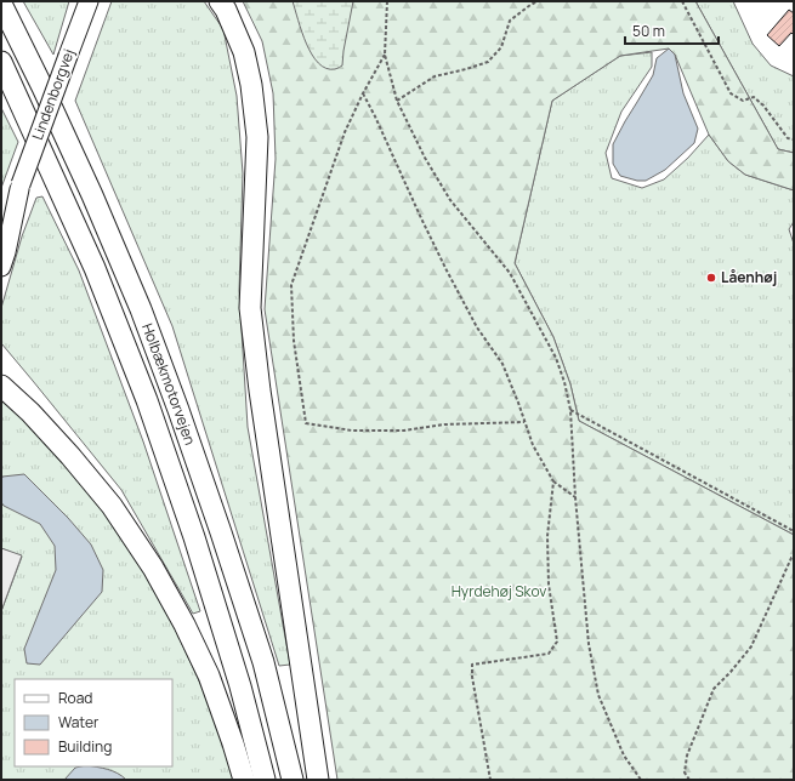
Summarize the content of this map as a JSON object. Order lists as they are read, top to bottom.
{
  "streets": {
    "highway": ["Holbækmotorvejen"],
    "main road": ["Lindenborgvej"]
  },
  "parks": ["Hyrdehøj Skov"],
  "places": ["Låenhøj"],
  "legend": ["Road", "Water", "Building"],
  "scale_bar": "50 m"
}
